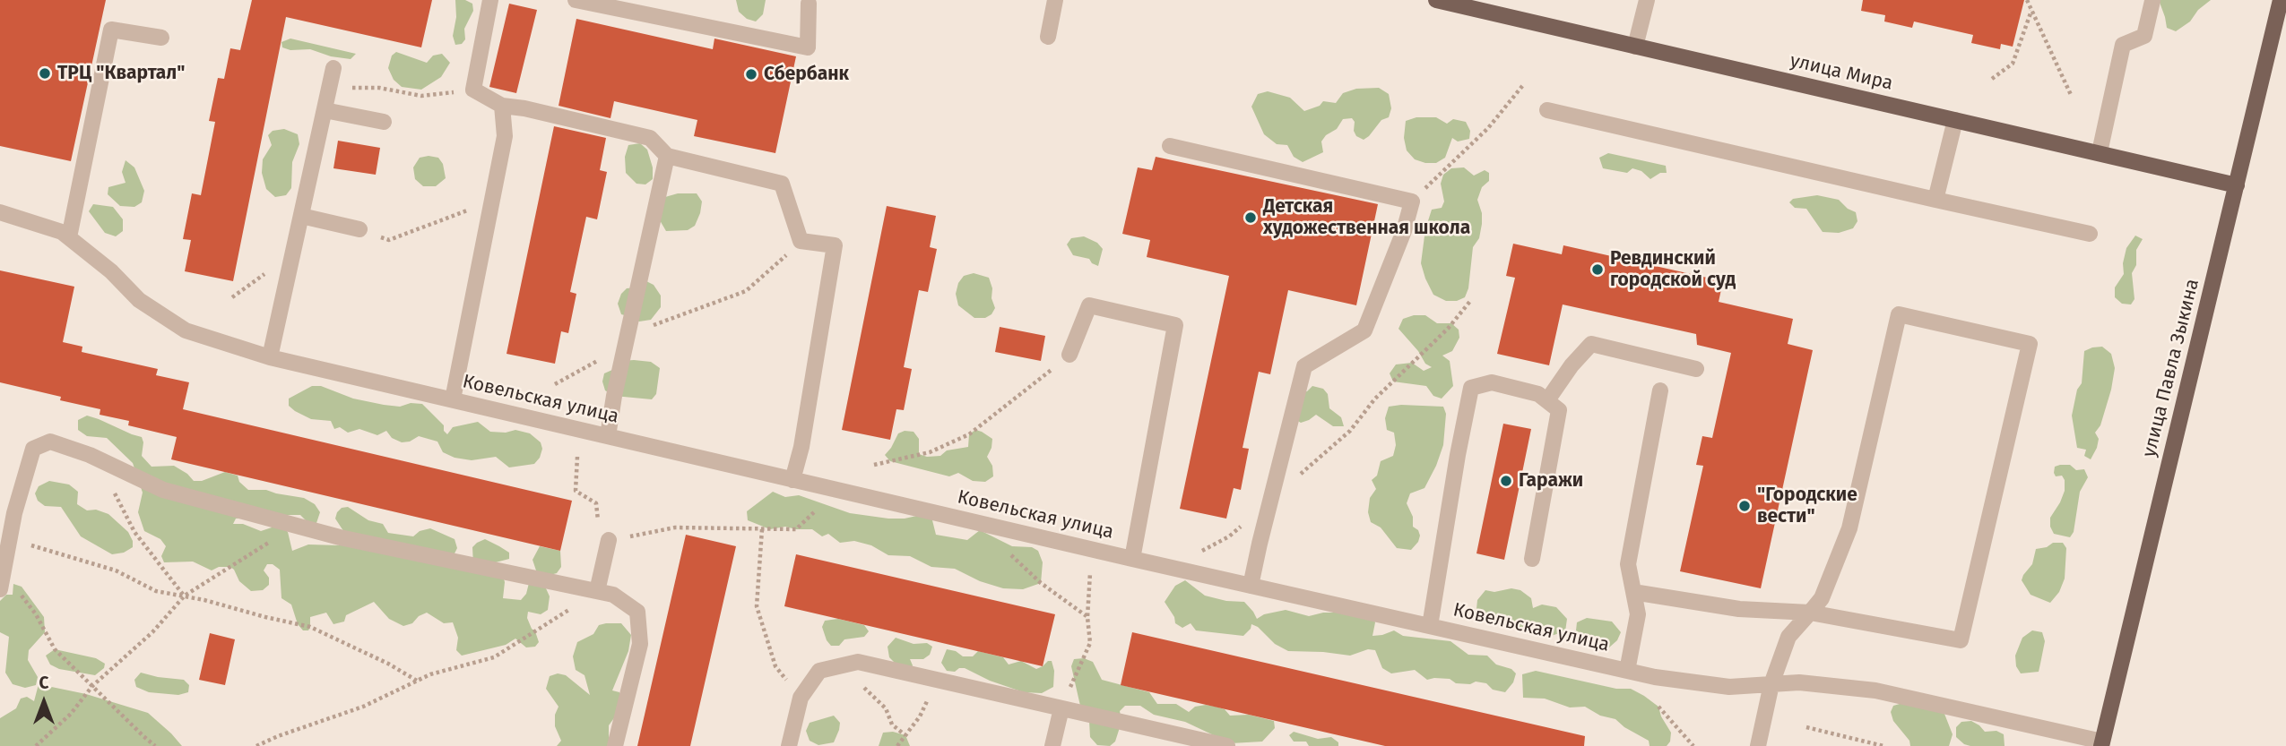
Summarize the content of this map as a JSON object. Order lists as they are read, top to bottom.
{
  "streets": {
    "main road": ["улица Мира", "улица Павла Зыкина"],
    "street": ["Ковельская улица"]
  },
  "crossings": [
    ["улица Мира", "улица Павла Зыкина"],
    ["улица Павла Зыкина", "Ковельская улица"]
  ],
  "places": [
    "ТРЦ \"Квартал\"",
    "Сбербанк",
    "Детская художественная школа",
    "Ревдинский городской суд",
    "Гаражи",
    "\"Городские вести\""
  ],
  "north": "top"
}
